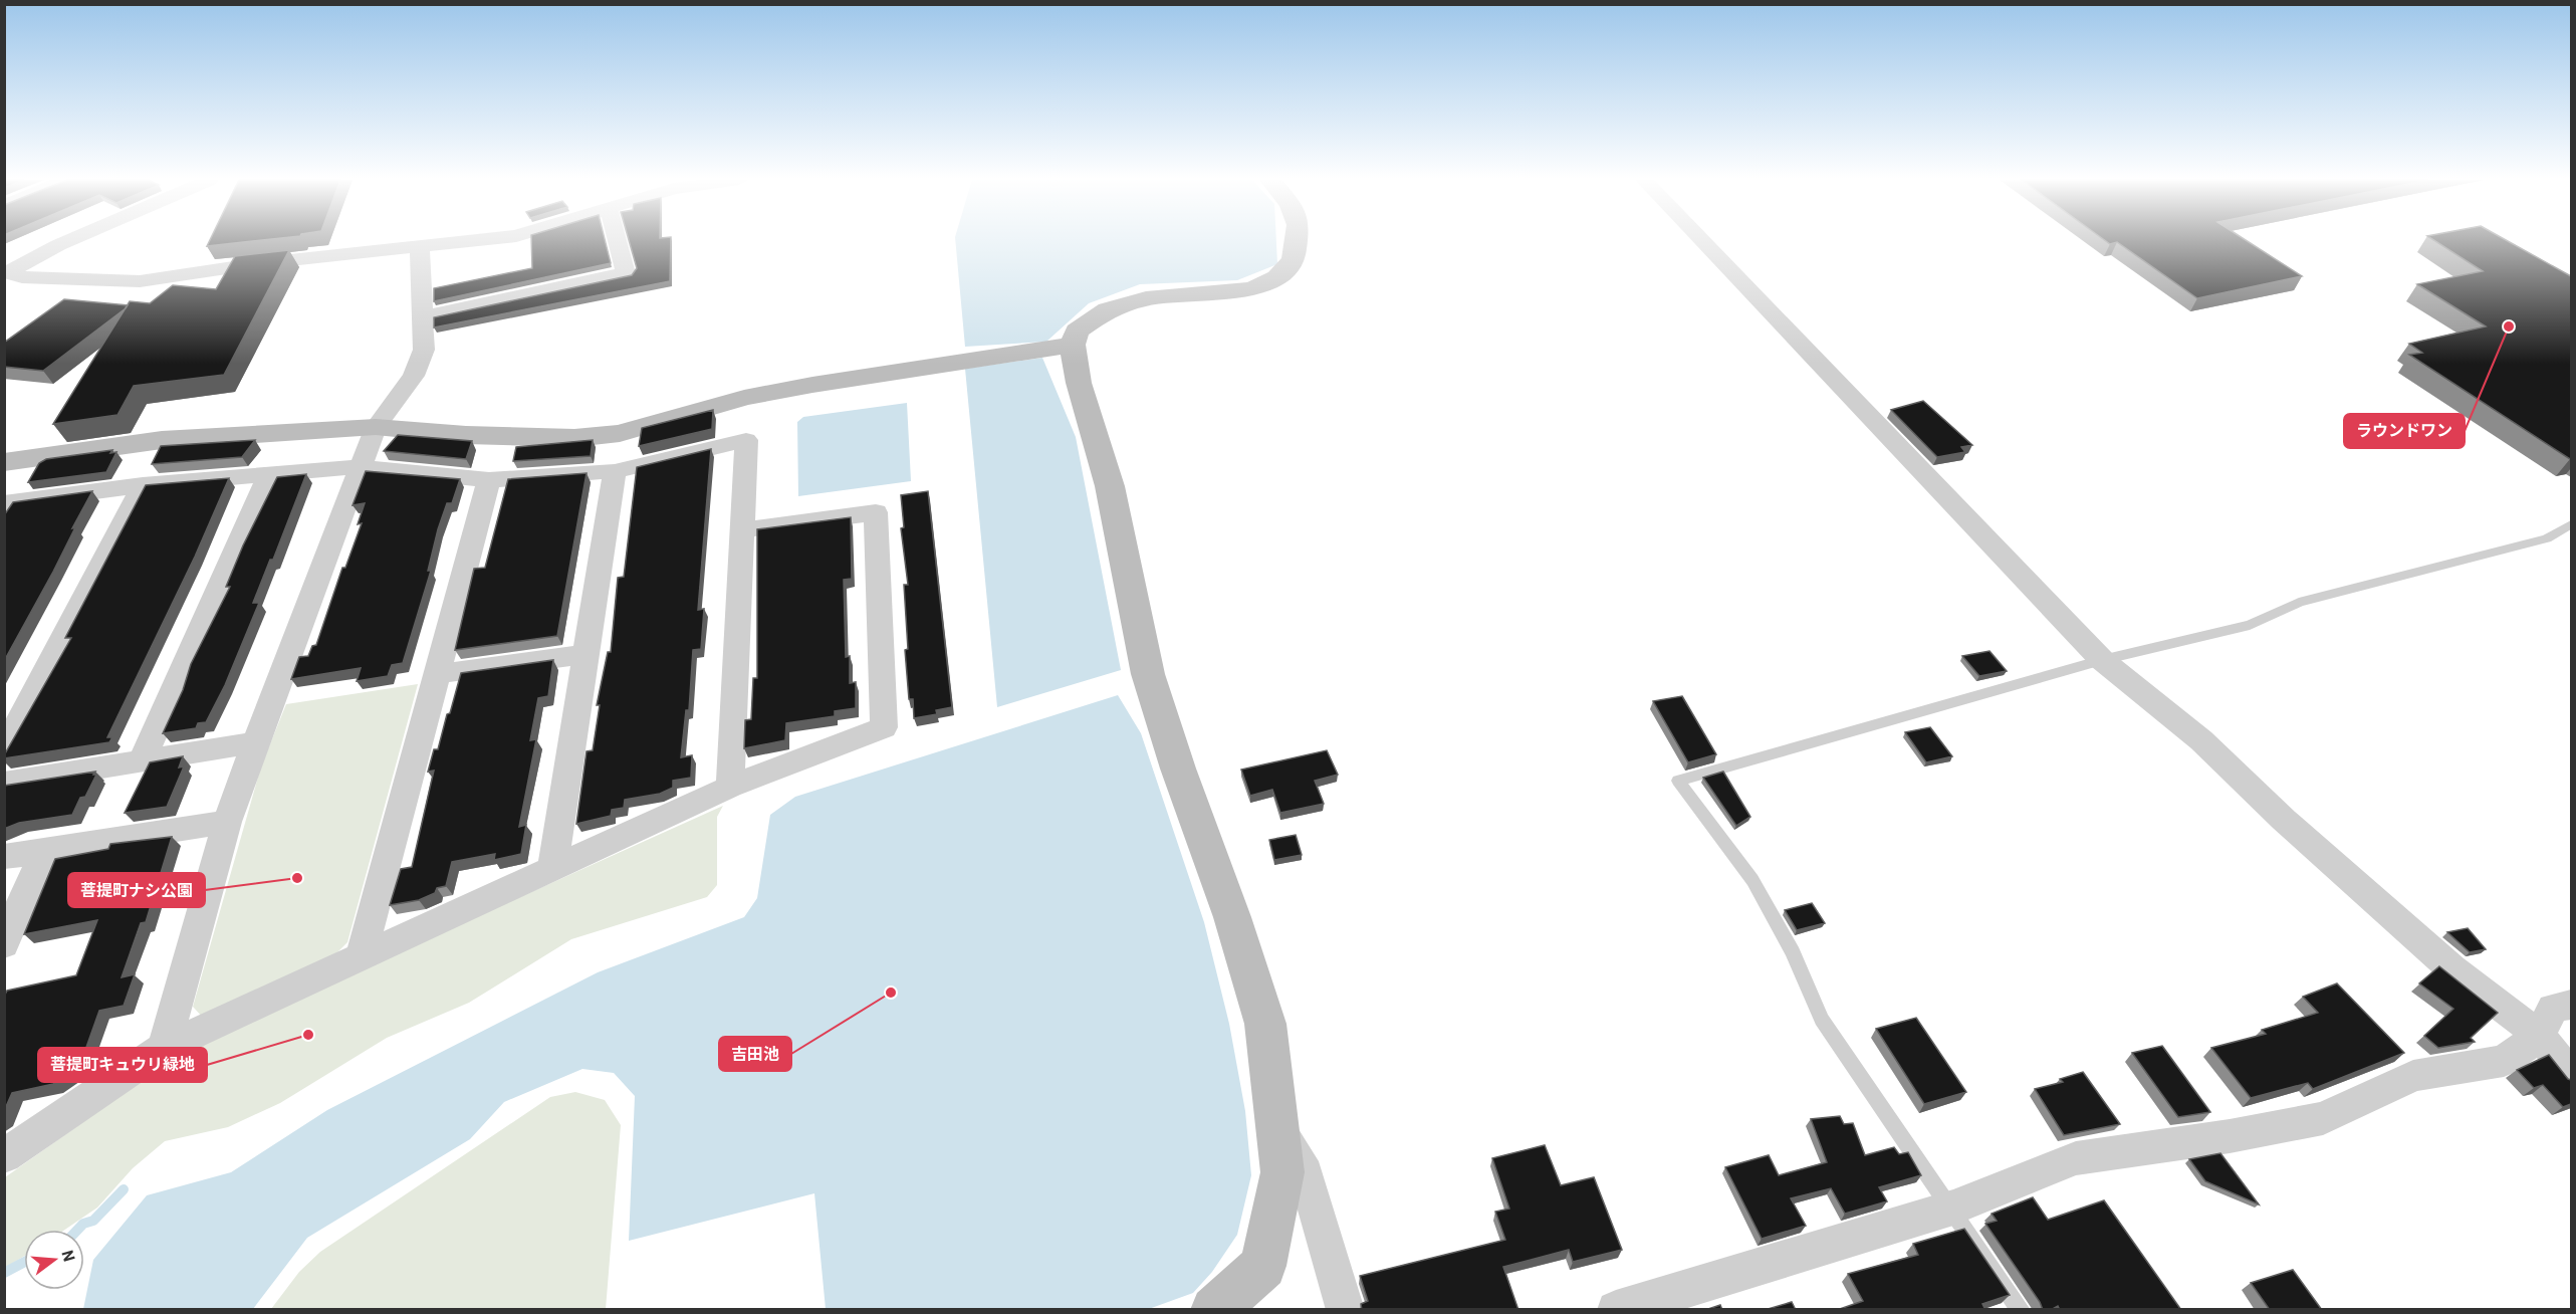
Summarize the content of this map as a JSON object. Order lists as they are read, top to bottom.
{
  "places": [
    "ラウンドワン",
    "菩提町ナシ公園",
    "吉田池",
    "菩提町キュウリ緑地"
  ],
  "north": "right"
}
